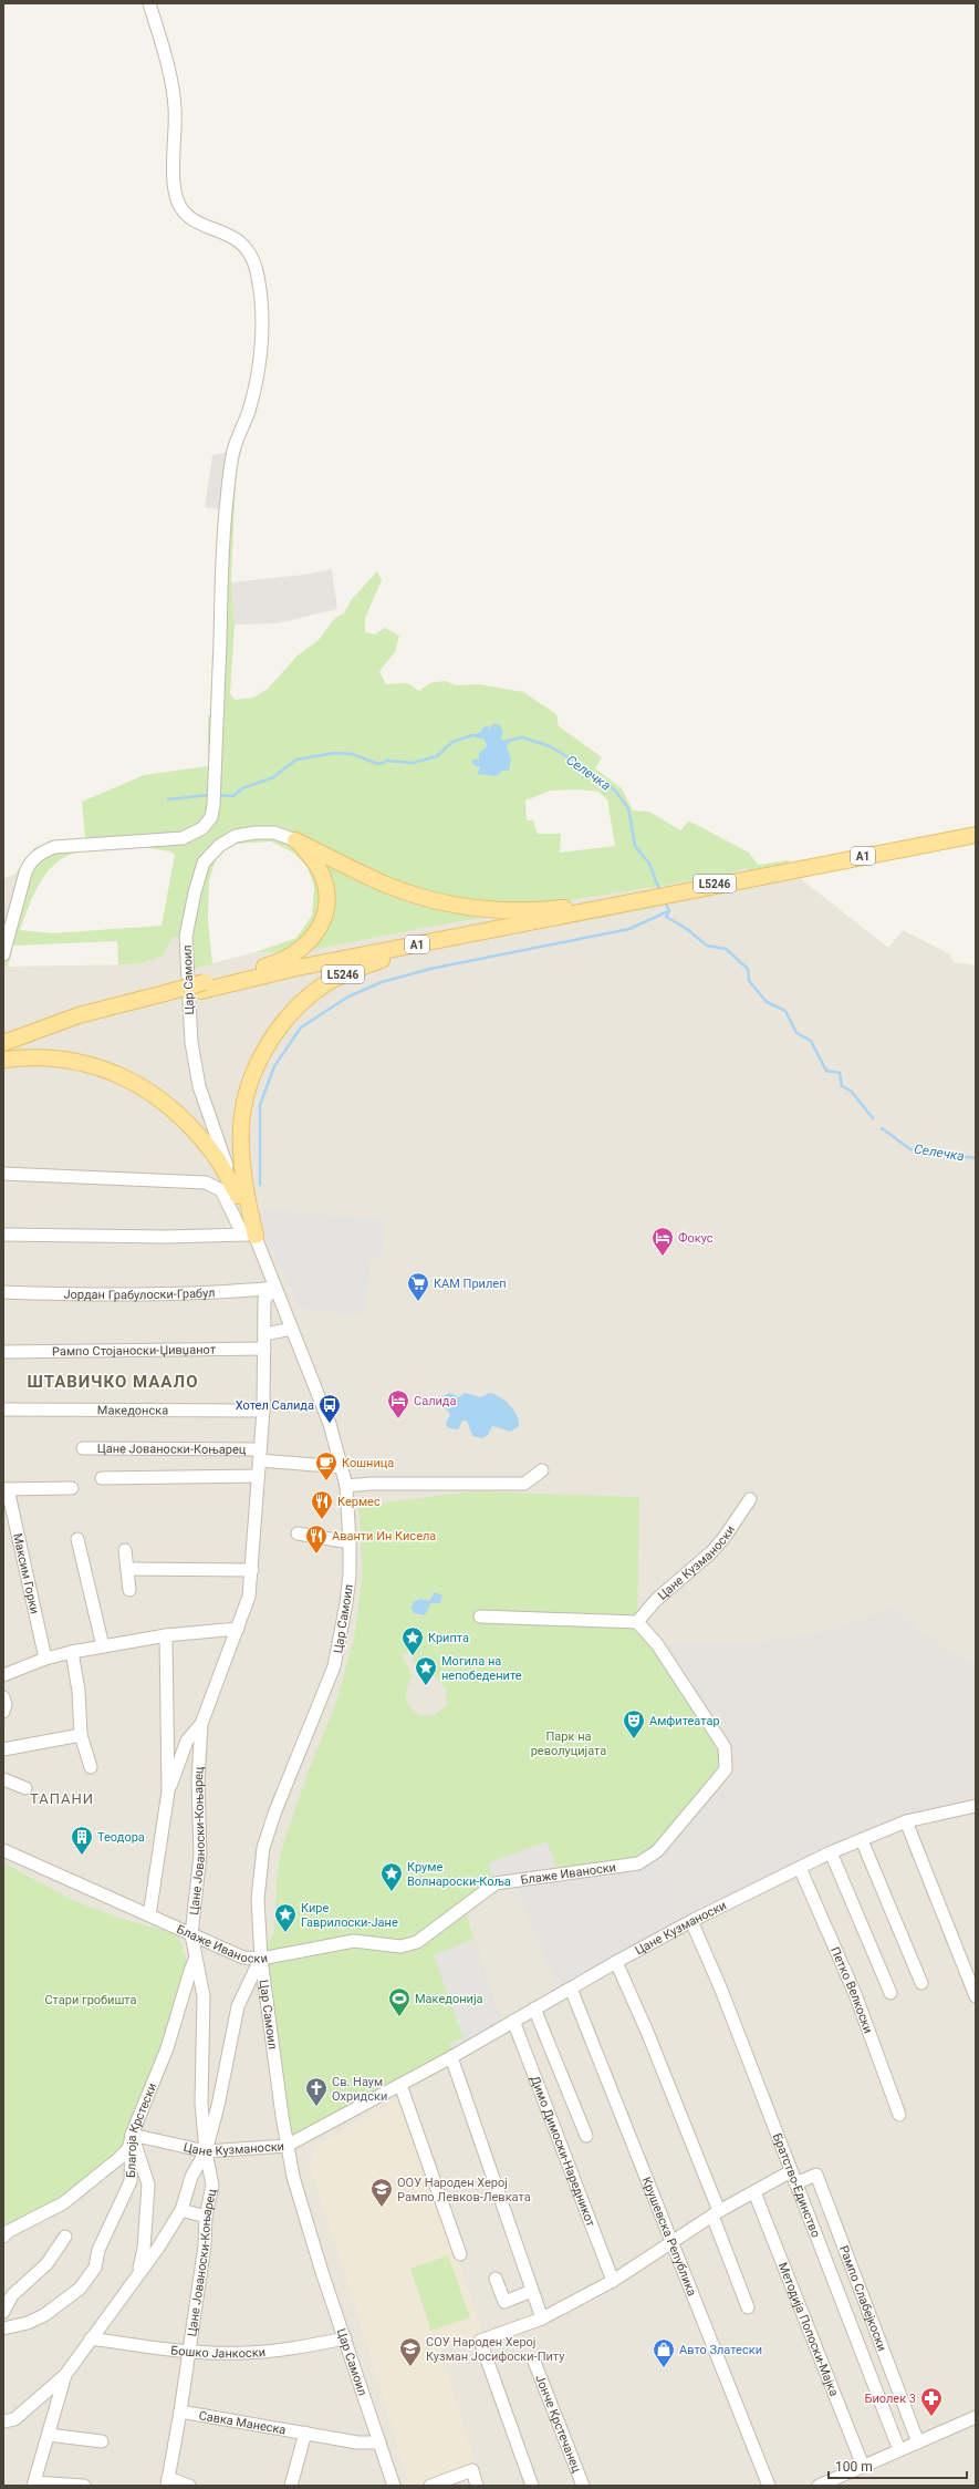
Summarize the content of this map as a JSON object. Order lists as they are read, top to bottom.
{
  "streets": {
    "main road": ["A1", "L5246"],
    "street": [
      "Цар Самоил",
      "Јордан Грабулоски-Грабул",
      "Рампо Стојаноски-Џивџанот",
      "Македонска",
      "Цане Јованоски-Коњарец",
      "Цане Кузманоски",
      "Максим Горки",
      "Блаже Иваноски",
      "Петко Велкоски",
      "Благоја Крстески",
      "Димо Димоски-Наредникот",
      "Братство-Единство",
      "Крушевска Република",
      "Рампо Слабејкоски",
      "Методија Попоски-Мајка",
      "Бошко Јанкоски",
      "Савка Манеска",
      "Јонче Крстечанец"
    ]
  },
  "crossings": [
    ["A1", "L5246"],
    ["L5246", "Цар Самоил"],
    ["Цар Самоил", "Јордан Грабулоски-Грабул"],
    ["Цар Самоил", "Цане Јованоски-Коњарец"],
    ["Цар Самоил", "Цане Кузманоски"],
    ["Цар Самоил", "Блаже Иваноски"],
    ["Цар Самоил", "Бошко Јанкоски"],
    ["Цар Самоил", "Савка Манеска"],
    ["Јордан Грабулоски-Грабул", "Цане Јованоски-Коњарец"],
    ["Рампо Стојаноски-Џивџанот", "Цане Јованоски-Коњарец"],
    ["Македонска", "Цане Јованоски-Коњарец"],
    ["Цане Јованоски-Коњарец", "Цане Кузманоски"],
    ["Цане Јованоски-Коњарец", "Блаже Иваноски"],
    ["Цане Јованоски-Коњарец", "Благоја Крстески"],
    ["Цане Јованоски-Коњарец", "Бошко Јанкоски"],
    ["Цане Јованоски-Коњарец", "Савка Манеска"],
    ["Цане Кузманоски", "Блаже Иваноски"],
    ["Цане Кузманоски", "Петко Велкоски"],
    ["Цане Кузманоски", "Благоја Крстески"],
    ["Цане Кузманоски", "Димо Димоски-Наредникот"],
    ["Цане Кузманоски", "Братство-Единство"],
    ["Цане Кузманоски", "Крушевска Република"],
    ["Братство-Единство", "Рампо Слабејкоски"]
  ],
  "districts": ["ШТАВИЧКО МААЛО", "ТАПАНИ"],
  "water": ["Селечка"],
  "parks": ["Парк на револуцијата", "Стари гробишта"],
  "places": {
    "hotel": ["Фокус", "Салида"],
    "supermarket": ["КАМ Прилеп"],
    "bus stop": ["Хотел Салида"],
    "cafe": ["Кошница"],
    "restaurant": ["Кермес", "Аванти Ин Кисела"],
    "place": [
      "Крипта",
      "Могила на непобедените",
      "Круме Волнароски-Коља",
      "Кире Гаврилоски-Јане"
    ],
    "theatre": ["Амфитеатар"],
    "building": ["Теодора"],
    "sports": ["Македонија"],
    "church": ["Св. Наум Охридски"],
    "school or university": ["ООУ Народен Херој Рампо Левков-Левката", "СОУ Народен Херој Кузман Јосифоски-Питу"],
    "shop": ["Авто Златески"],
    "pharmacy": ["Биолек 3"]
  },
  "scale_bar": "100 m"
}
